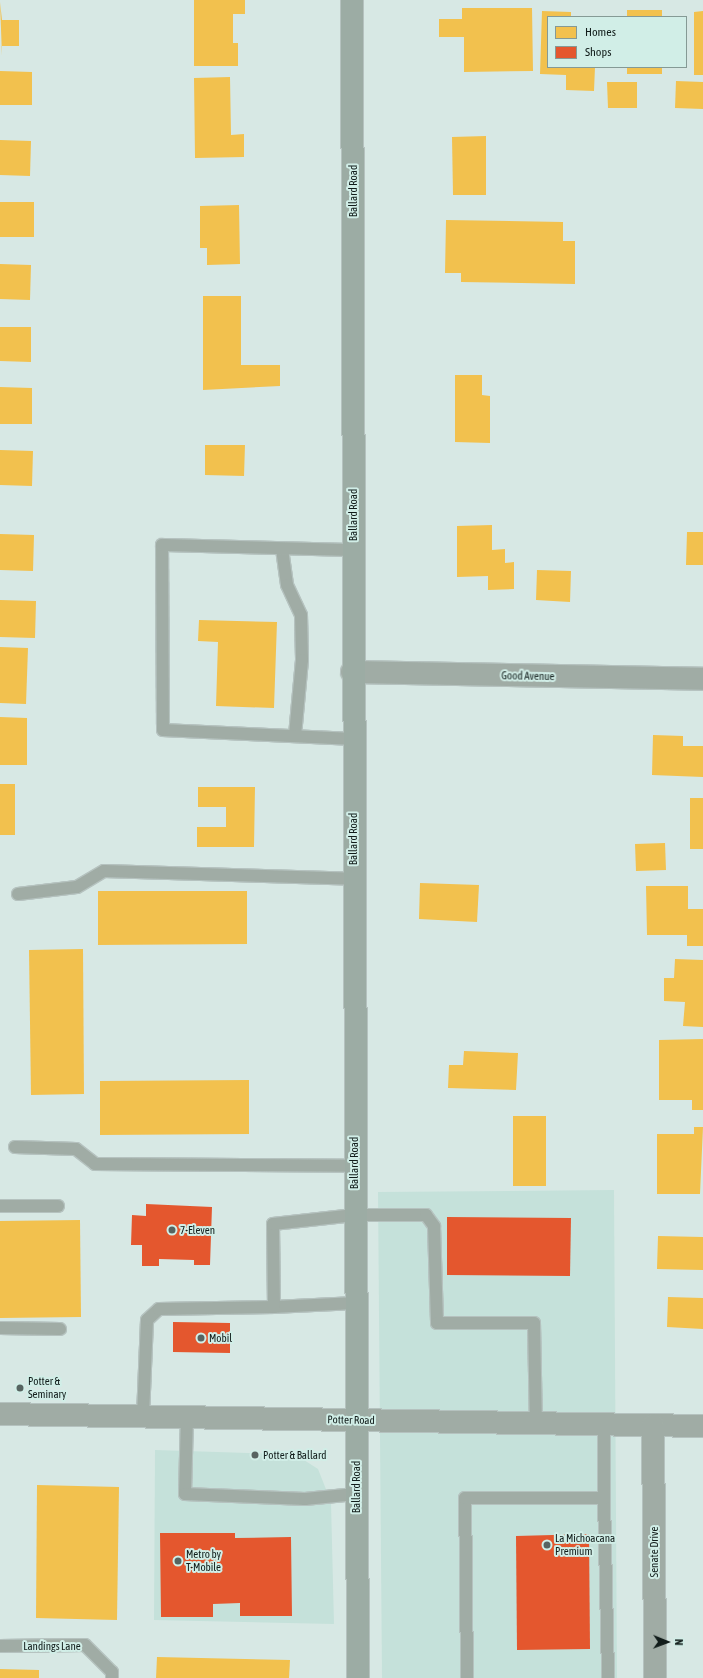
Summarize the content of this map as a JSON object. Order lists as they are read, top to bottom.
{
  "streets": {
    "street": [
      "Ballard Road",
      "Good Avenue",
      "Potter Road",
      "Senate Drive"
    ],
    "lane": ["Landings Lane"]
  },
  "crossings": [
    ["Ballard Road", "Good Avenue"],
    ["Ballard Road", "Potter Road"],
    ["Potter Road", "Senate Drive"]
  ],
  "places": [
    "7-Eleven",
    "Mobil",
    "Potter & Seminary",
    "Potter & Ballard",
    "La Michoacana Premium",
    "Metro by T-Mobile"
  ],
  "legend": ["Homes", "Shops"],
  "north": "right"
}
